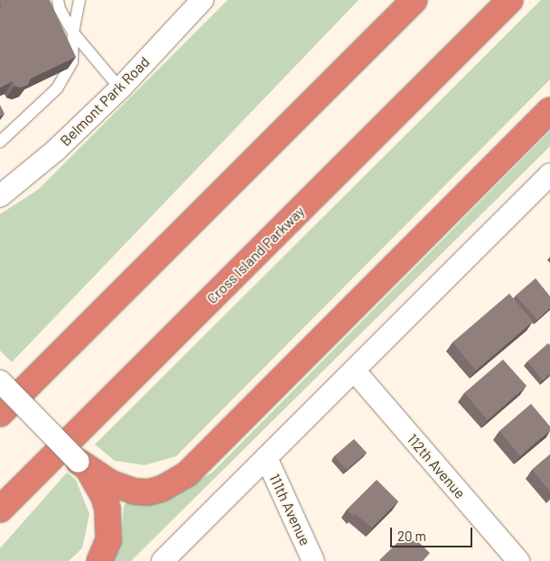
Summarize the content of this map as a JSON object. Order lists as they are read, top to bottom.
{
  "streets": {
    "highway": ["Cross Island Parkway"],
    "street": ["Belmont Park Road", "112th Avenue", "111th Avenue"]
  },
  "scale_bar": "20 m"
}
